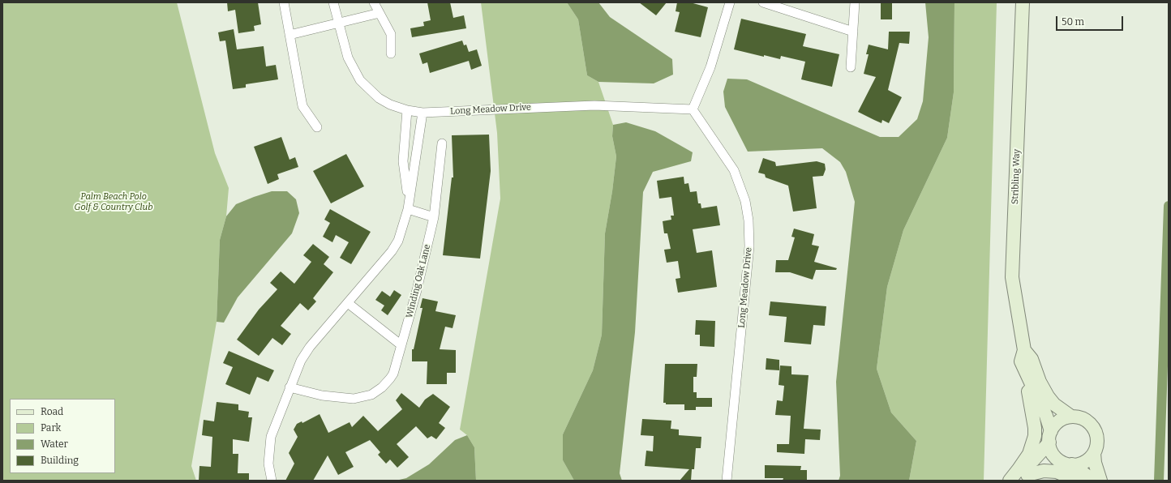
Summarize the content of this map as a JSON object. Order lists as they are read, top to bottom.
{
  "streets": {
    "street": ["Long Meadow Drive", "Stribling Way", "Winding Oak Lane"]
  },
  "parks": ["Palm Beach Polo Golf & Country Club"],
  "legend": [
    "Road",
    "Park",
    "Water",
    "Building"
  ],
  "scale_bar": "50 m"
}
